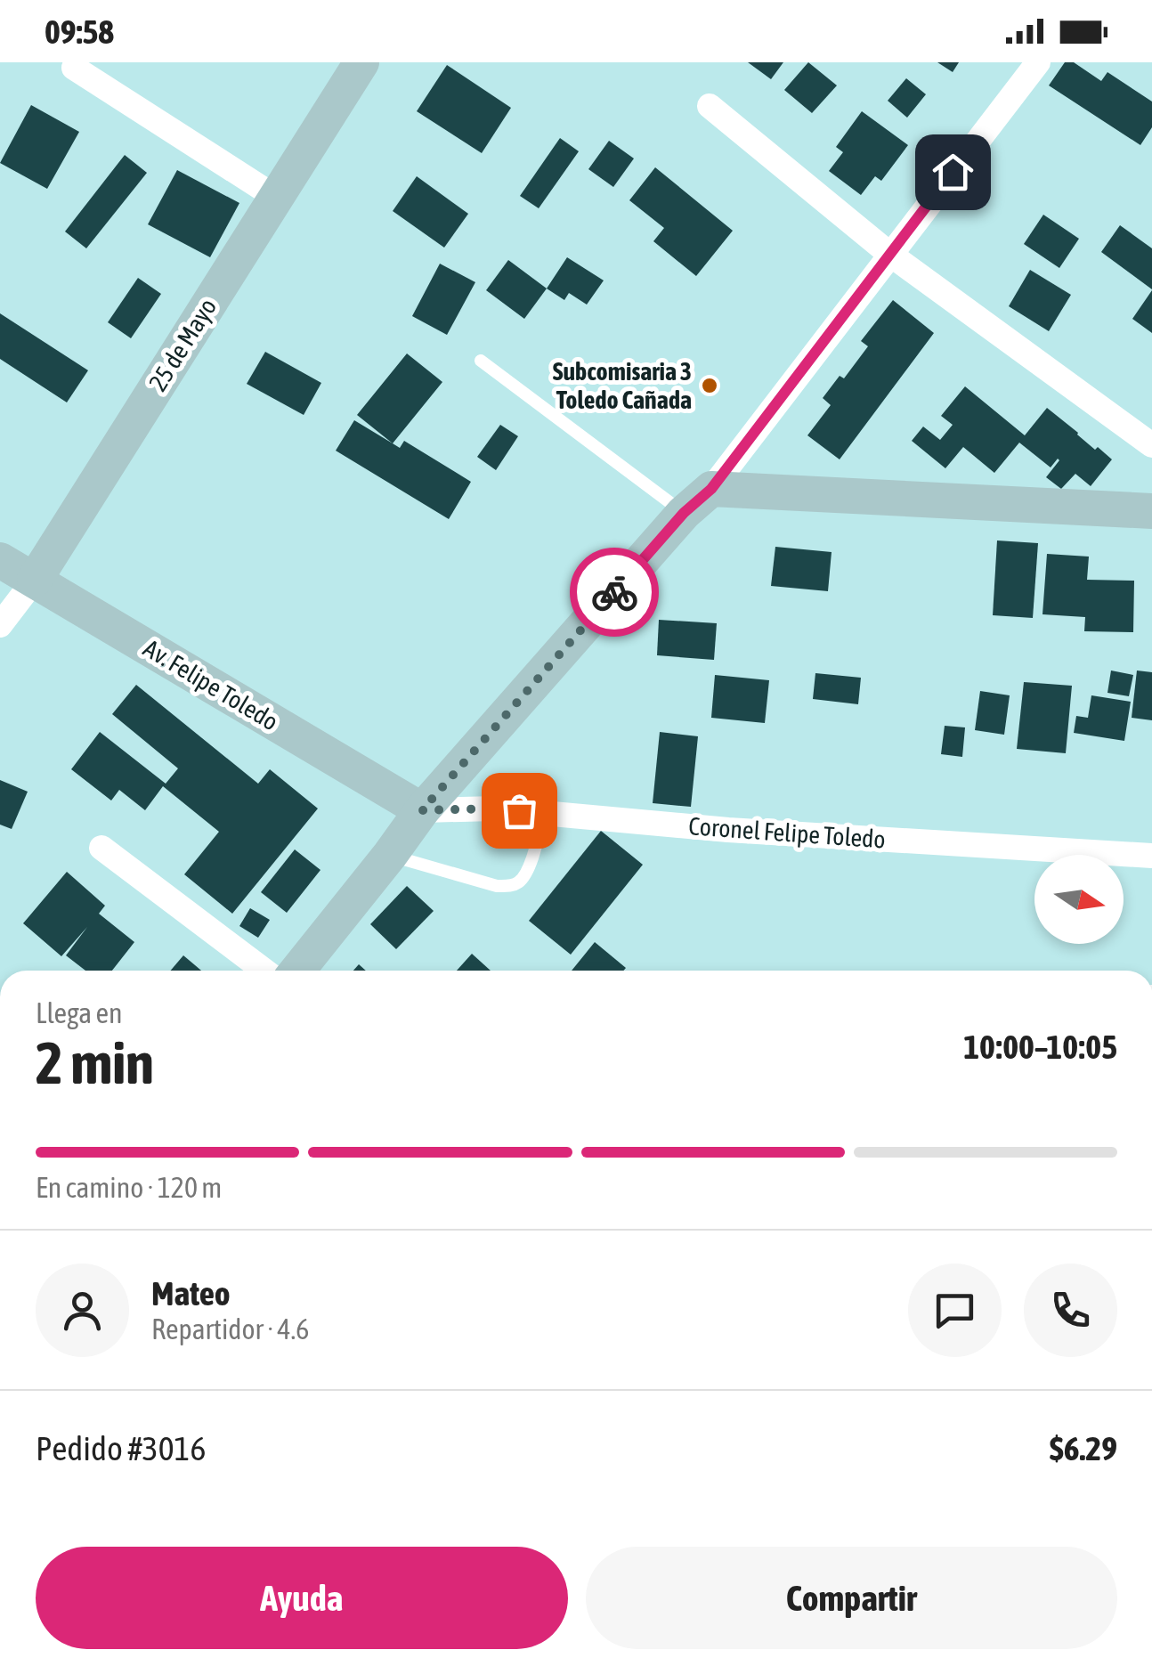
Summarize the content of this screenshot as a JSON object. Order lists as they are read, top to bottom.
{
  "streets": {
    "street": ["25 de Mayo", "Av. Felipe Toledo", "Coronel Felipe Toledo"]
  },
  "crossings": [
    ["25 de Mayo", "Av. Felipe Toledo"],
    ["Av. Felipe Toledo", "Coronel Felipe Toledo"]
  ],
  "places": ["Subcomisaria 3 Toledo Cañada"],
  "north": "right",
  "page": {
    "status": "09:58",
    "heading": ["2 min", "Llega en", "10:00–10:05"],
    "panel": [
      "Mateo",
      "Repartidor · 4.6",
      "Pedido #3016",
      "$6.29"
    ],
    "bar": "En camino · 120 m",
    "buttons": ["Ayuda", "Compartir"]
  }
}
